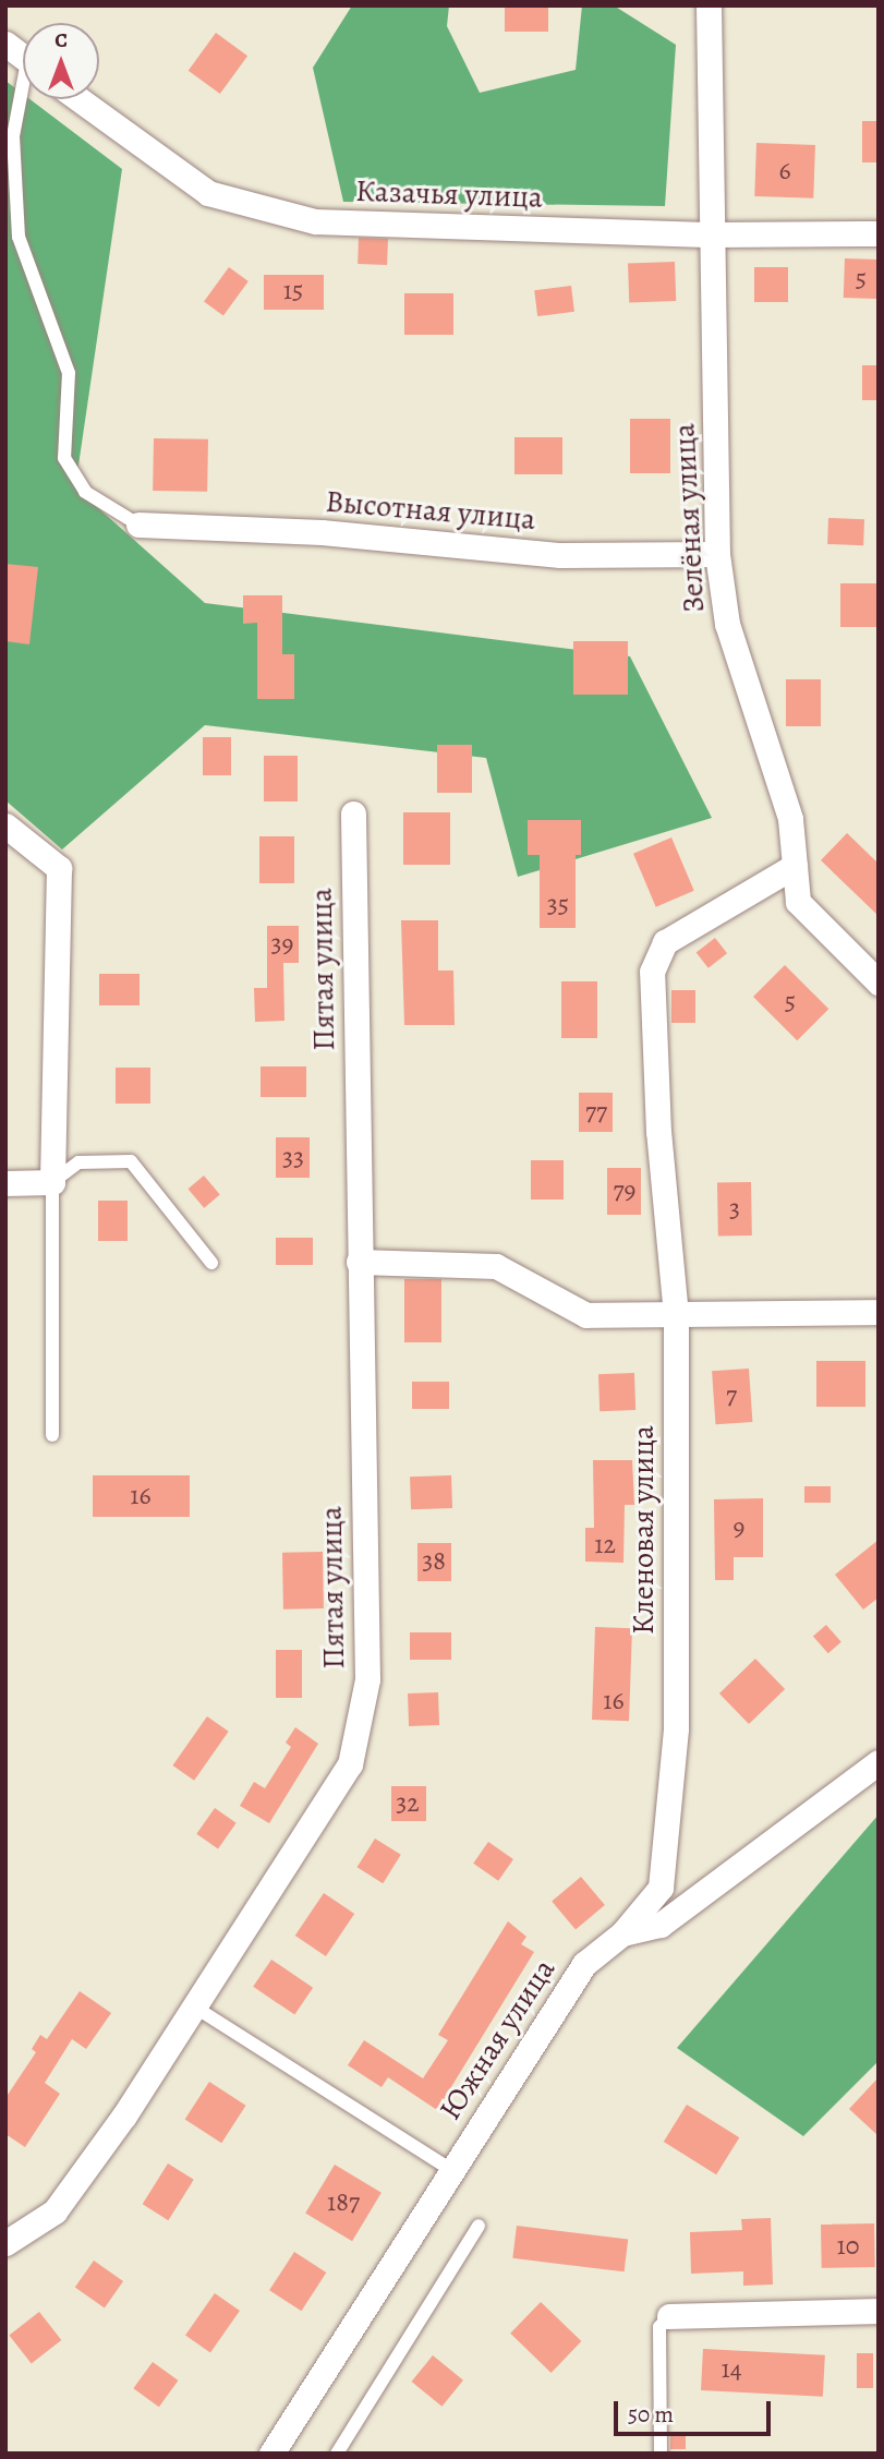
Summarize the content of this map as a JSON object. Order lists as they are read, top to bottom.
{
  "streets": {
    "street": [
      "Казачья улица",
      "Высотная улица",
      "Зелёная улица",
      "Пятая улица",
      "Кленовая улица",
      "Южная улица"
    ]
  },
  "crossings": [
    ["Казачья улица", "Зелёная улица"],
    ["Высотная улица", "Зелёная улица"],
    ["Зелёная улица", "Кленовая улица"],
    ["Кленовая улица", "Южная улица"]
  ],
  "house_numbers": [
    "6",
    "5",
    "15",
    "35",
    "39",
    "5",
    "77",
    "33",
    "79",
    "3",
    "7",
    "16",
    "9",
    "12",
    "38",
    "16",
    "32",
    "187",
    "10",
    "14"
  ],
  "scale_bar": "50 m",
  "north": "top"
}
